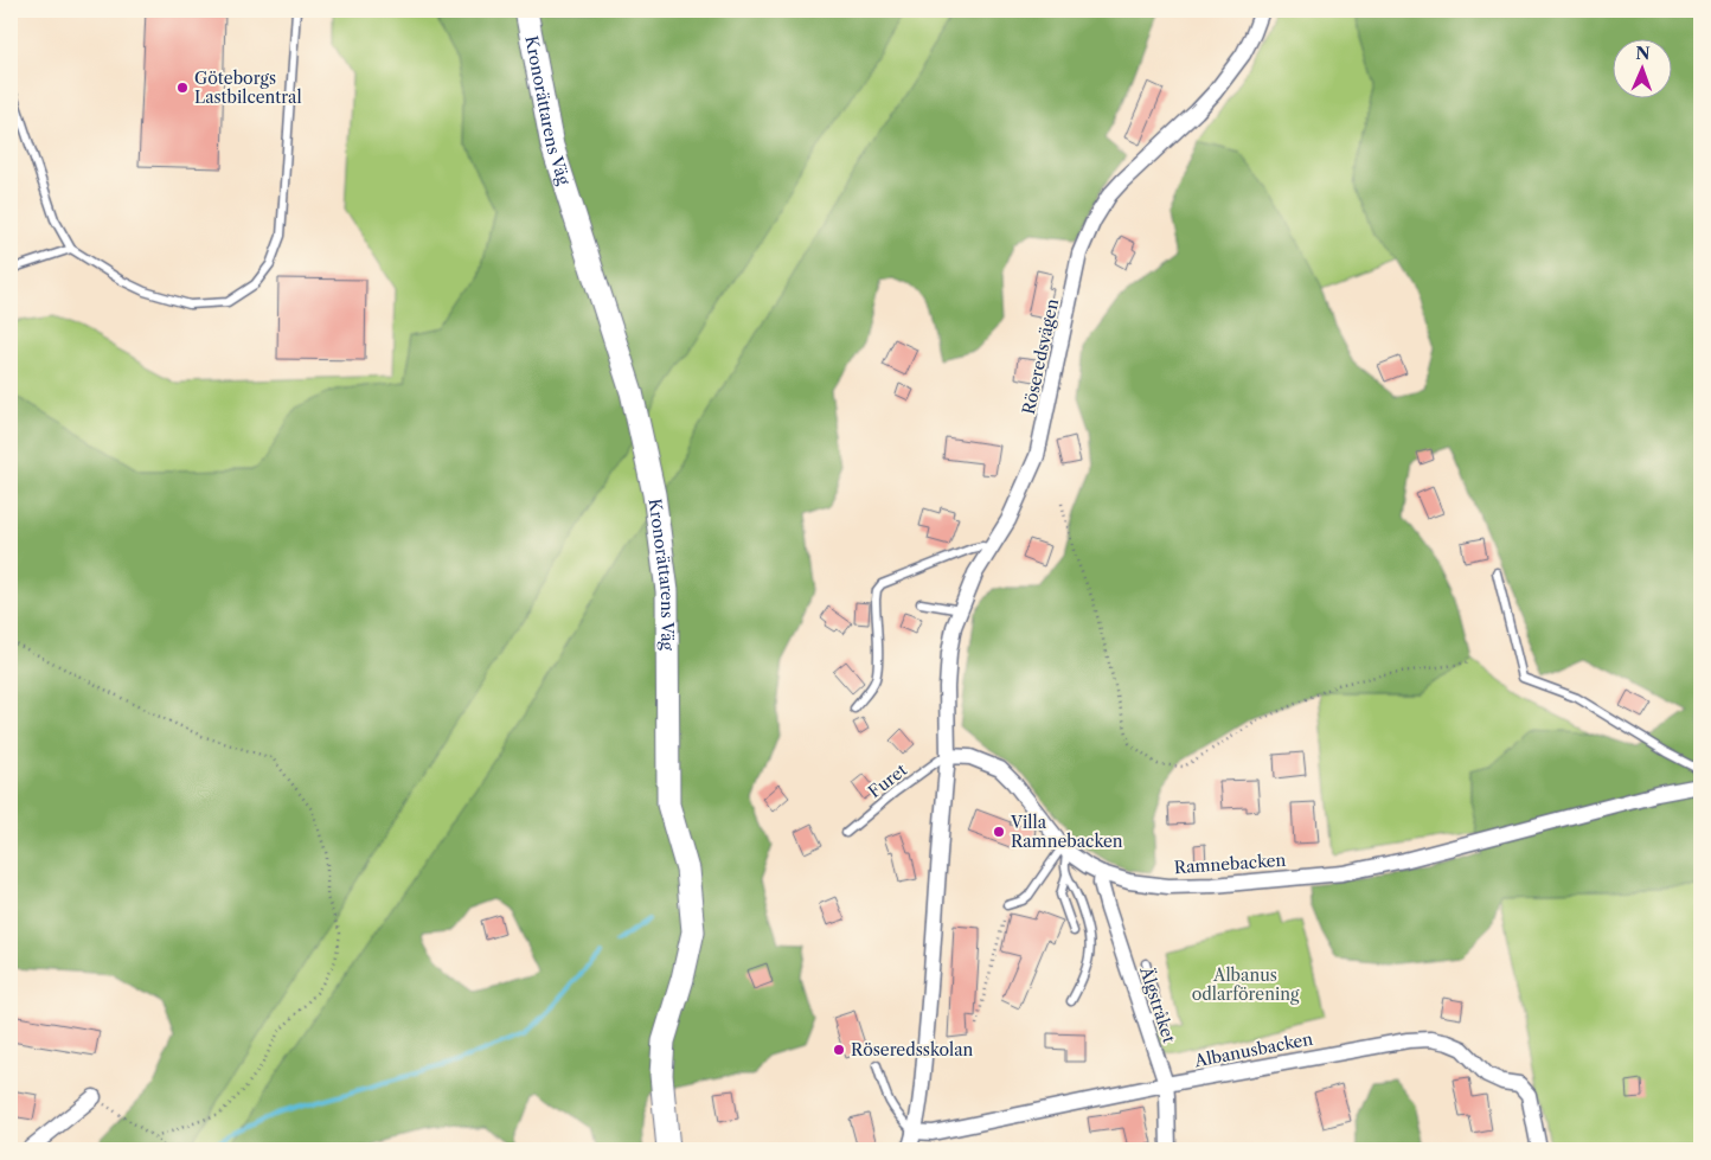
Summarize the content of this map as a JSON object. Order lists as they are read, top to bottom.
{
  "streets": {
    "street": [
      "Kronorättarens Väg",
      "Röseredsvägen",
      "Ramnebacken",
      "Älgstråket",
      "Albanusbacken"
    ],
    "lane": ["Furet"]
  },
  "crossings": [
    ["Röseredsvägen", "Furet"],
    ["Röseredsvägen", "Ramnebacken"],
    ["Furet", "Ramnebacken"],
    ["Ramnebacken", "Älgstråket"],
    ["Älgstråket", "Albanusbacken"]
  ],
  "parks": ["Albanus odlarförening"],
  "places": ["Göteborgs Lastbilcentral", "Villa Ramnebacken", "Röseredsskolan"],
  "north": "top"
}
